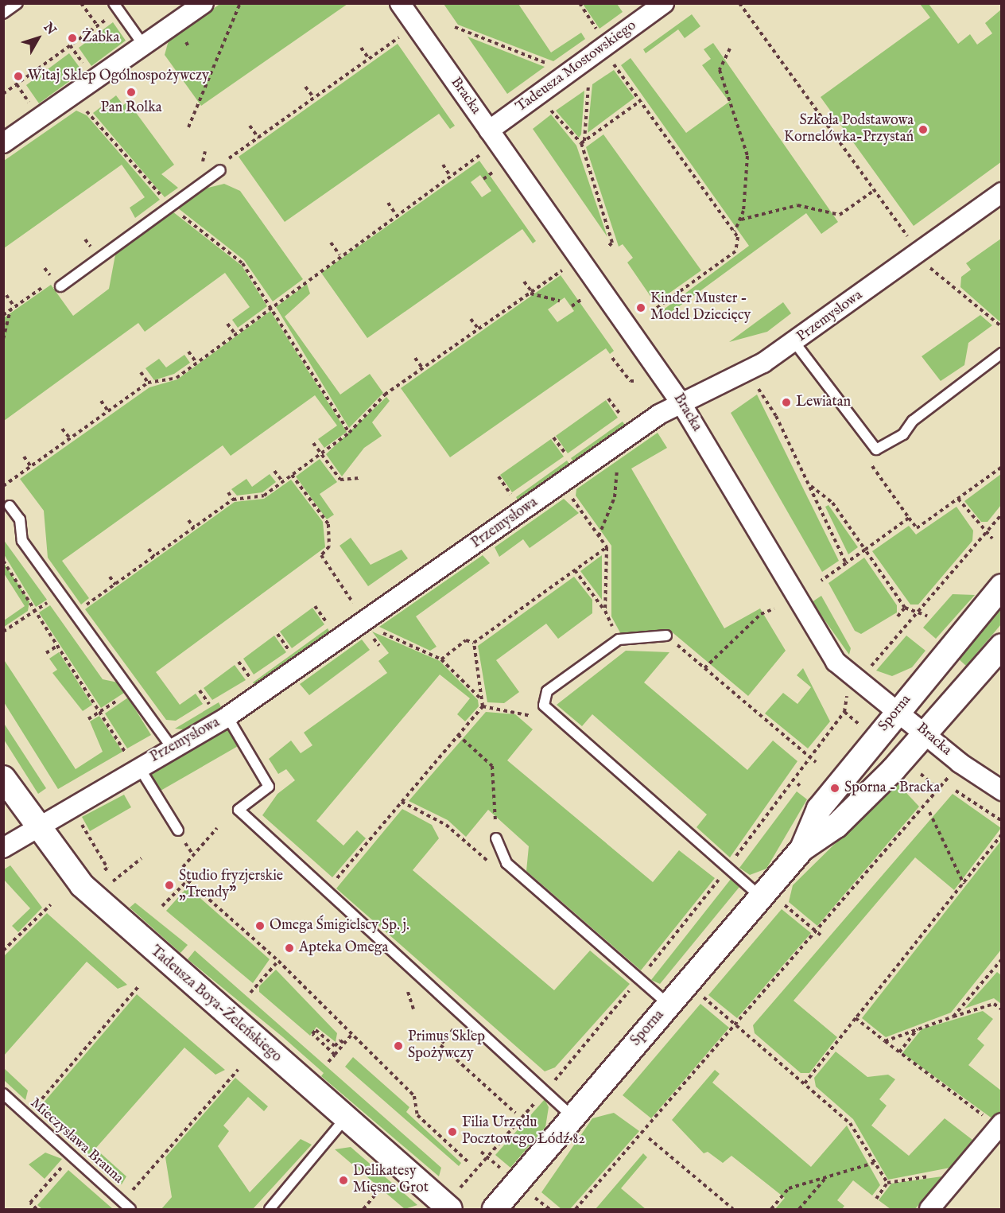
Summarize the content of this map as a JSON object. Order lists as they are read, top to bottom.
{
  "streets": {
    "street": [
      "Tadeusza Mostowskiego",
      "Bracka",
      "Przemysłowa",
      "Sporna",
      "Tadeusza Boya-Żeleńskiego"
    ],
    "lane": ["Mieczysława Brauna"]
  },
  "crossings": [
    ["Tadeusza Mostowskiego", "Bracka"],
    ["Bracka", "Przemysłowa"],
    ["Bracka", "Sporna"],
    ["Przemysłowa", "Tadeusza Boya-Żeleńskiego"]
  ],
  "places": [
    "Żabka",
    "Witaj Sklep Ogólnospożywczy",
    "Pan Rolka",
    "Szkoła Podstawowa Kornelówka-Przystań",
    "Kinder Muster - Model Dziecięcy",
    "Lewiatan",
    "Sporna - Bracka",
    "Studio fryzjerskie „Trendy”",
    "Omega Śmigielscy Sp. j.",
    "Apteka Omega",
    "Primus Sklep Spożywczy",
    "Filia Urzędu Pocztowego Łódź 82",
    "Delikatesy Mięsne Grot"
  ],
  "north": "top right"
}
